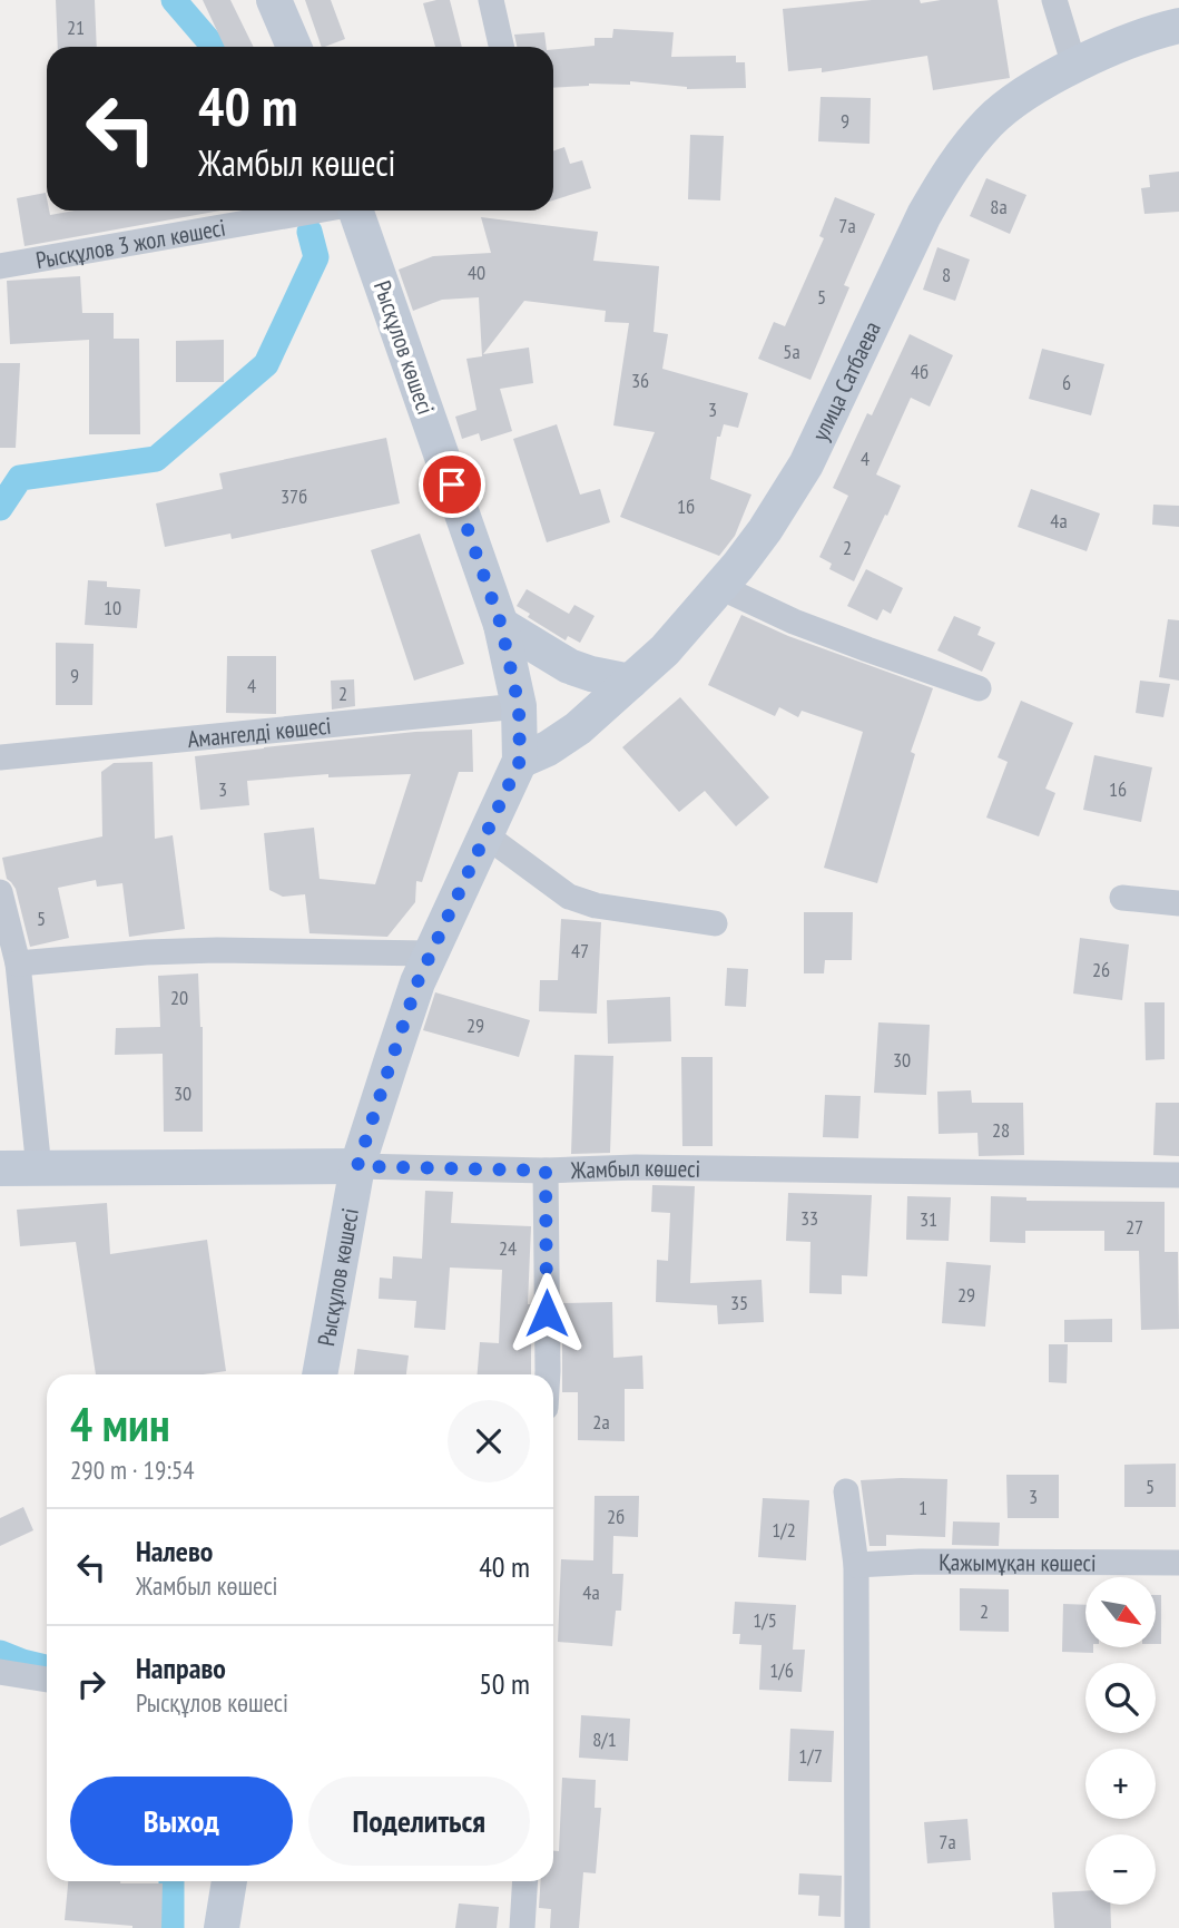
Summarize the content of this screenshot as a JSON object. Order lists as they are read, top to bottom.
{
  "streets": {
    "main road": ["Рысқұлов көшесі", "улица Сатбаева", "Жамбыл көшесі"],
    "street": ["Рысқұлов 3 жол көшесі", "Амангелді көшесі", "Қажымұқан көшесі"]
  },
  "crossings": [
    ["Рысқұлов көшесі", "улица Сатбаева"],
    ["Рысқұлов көшесі", "Амангелді көшесі"],
    ["Рысқұлов көшесі", "Жамбыл көшесі"]
  ],
  "house_numbers": [
    "21",
    "9",
    "8а",
    "7а",
    "40",
    "8",
    "5",
    "5а",
    "4б",
    "36",
    "6",
    "3",
    "4",
    "37б",
    "1б",
    "4а",
    "2",
    "10",
    "9",
    "4",
    "2",
    "3",
    "16",
    "5",
    "47",
    "26",
    "20",
    "29",
    "30",
    "30",
    "28",
    "33",
    "31",
    "27",
    "24",
    "29",
    "35",
    "2а",
    "5",
    "3",
    "1",
    "2б",
    "1/2",
    "4а",
    "2",
    "1/5",
    "1/6",
    "8/1",
    "1/7",
    "7а"
  ],
  "north": "bottom right",
  "page": {
    "turn": ["40 m", "Жамбыл көшесі"],
    "heading": ["4 мин", "290 m · 19:54"],
    "list": [
      {
        "name": "Налево",
        "note": "Жамбыл көшесі",
        "value": "40 m"
      },
      {
        "name": "Направо",
        "note": "Рысқұлов көшесі",
        "value": "50 m"
      }
    ],
    "map_buttons": ["+", "−"],
    "buttons": ["Выход", "Поделиться"]
  }
}
